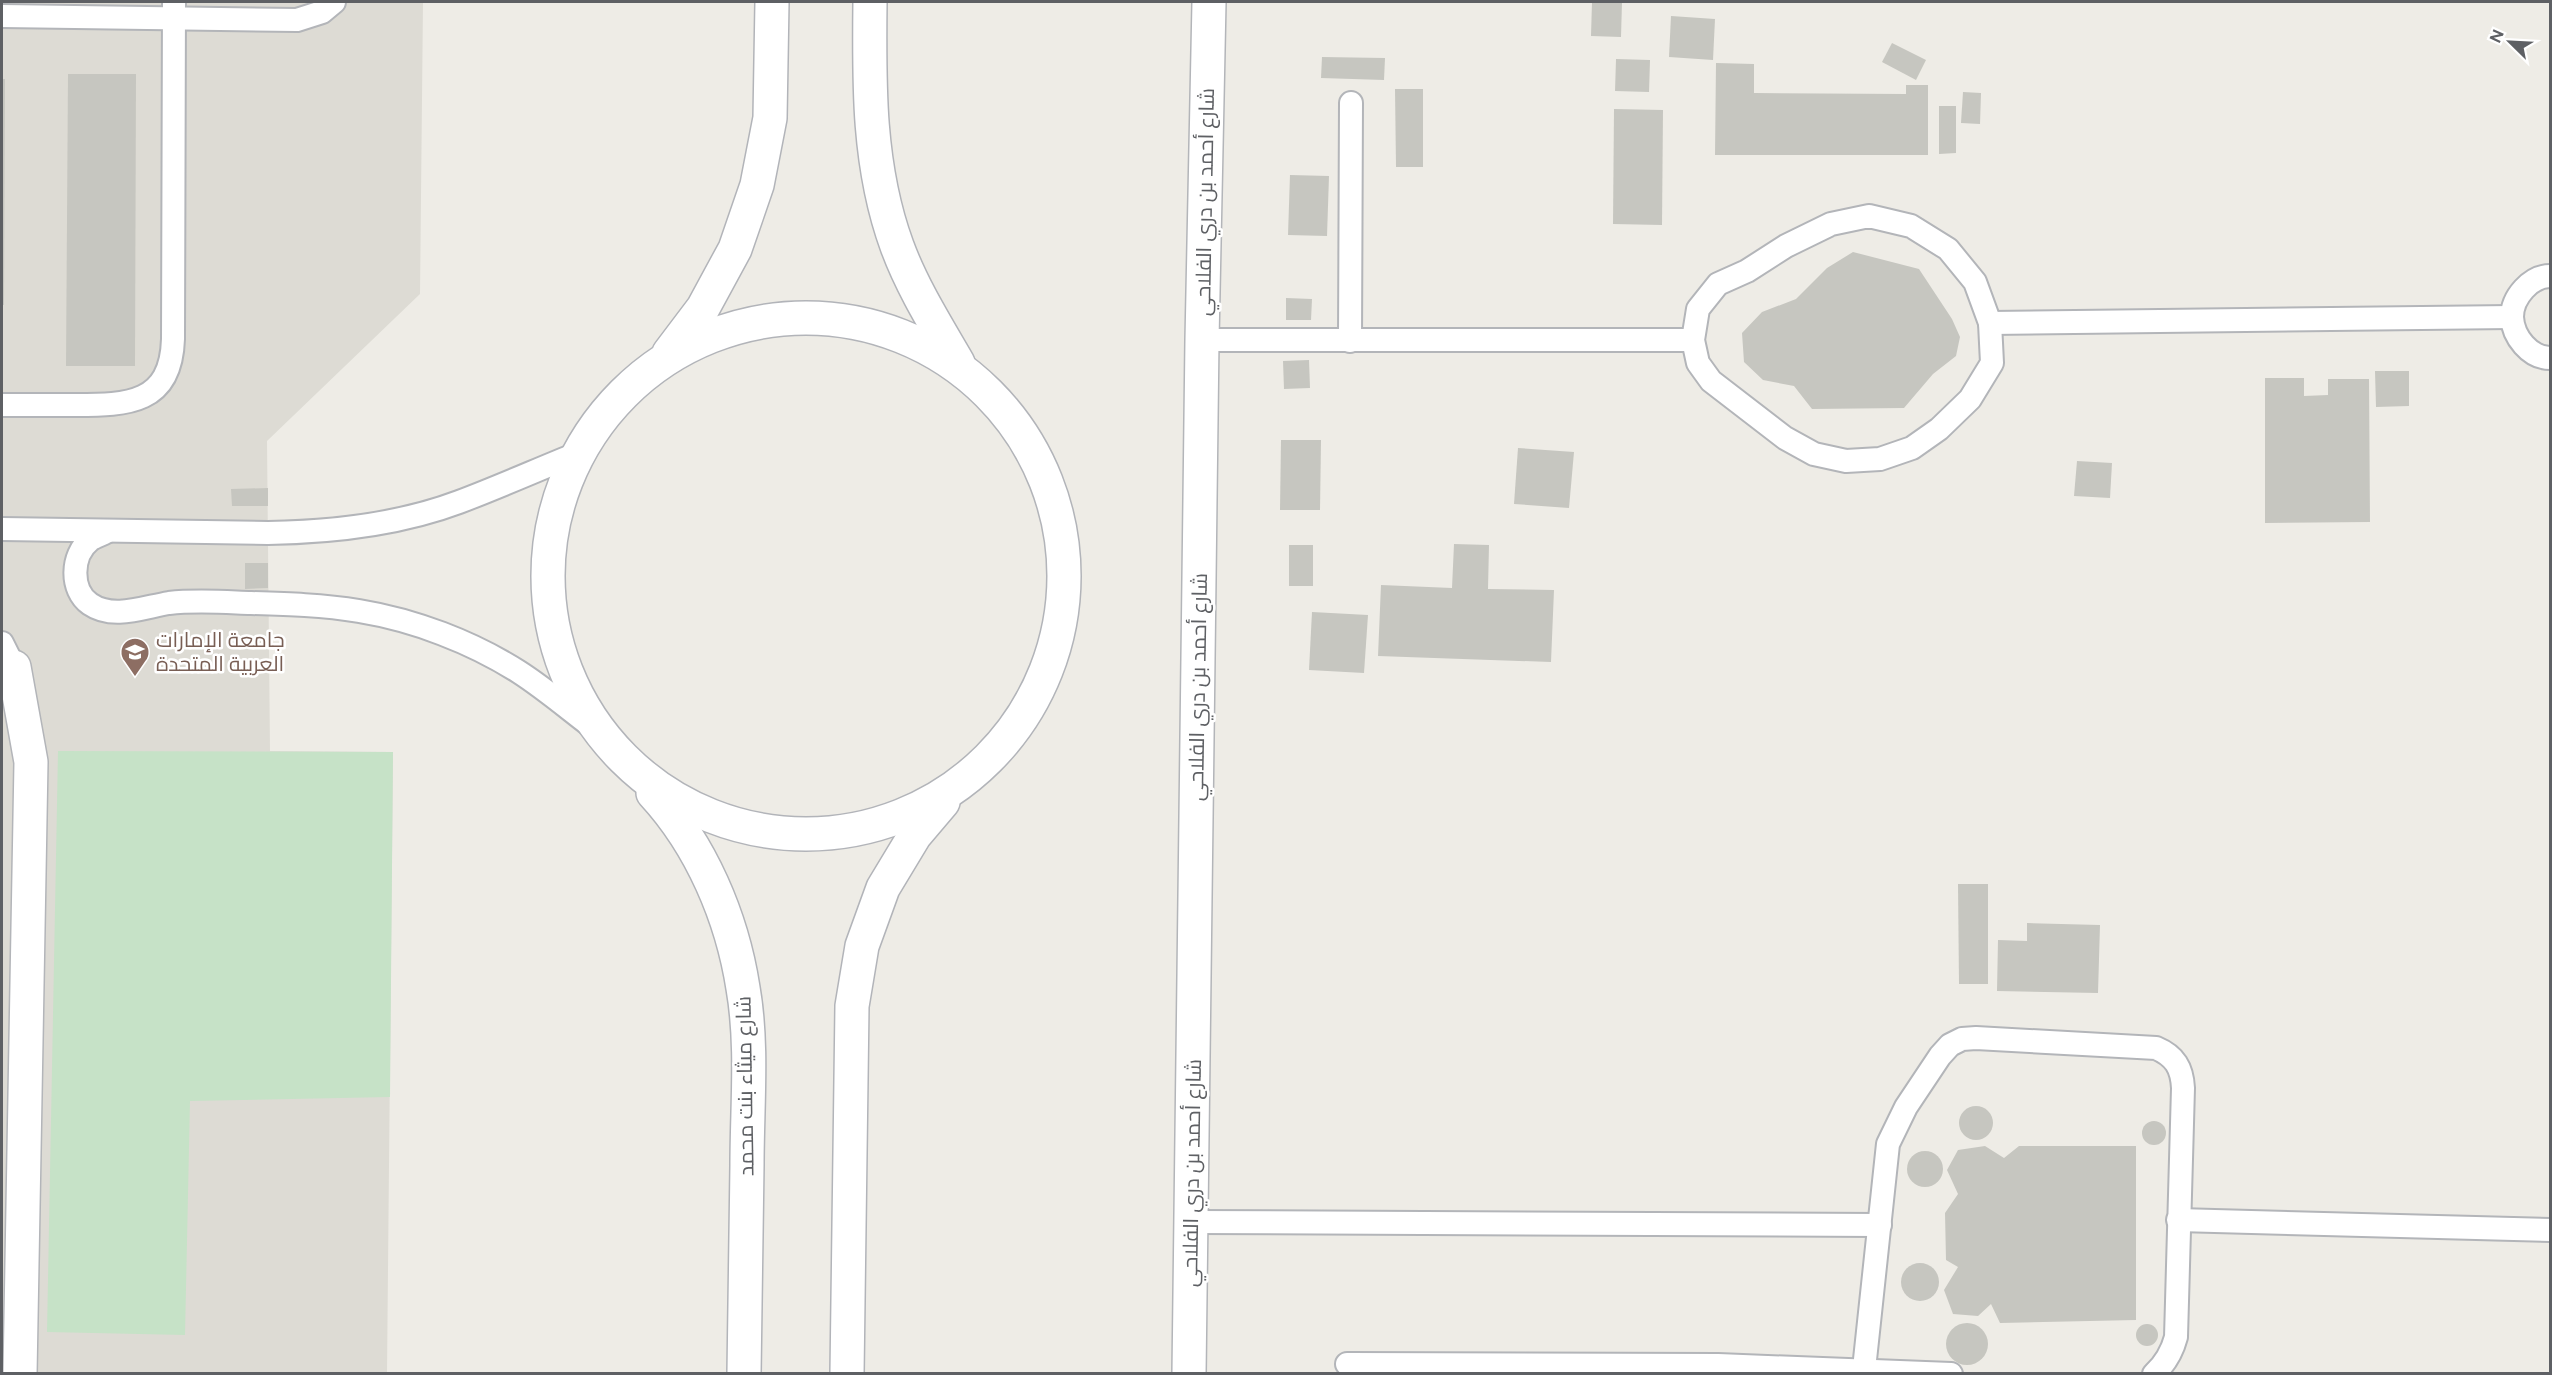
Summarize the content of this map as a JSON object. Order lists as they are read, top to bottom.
{
  "streets": {
    "main road": ["شارع أحمد بن دري الفلاحي", "شارع ميثاء بنت محمد"]
  },
  "places": {
    "school or university": ["جامعة الإمارات العربية المتحدة"]
  },
  "north": "top left"
}
